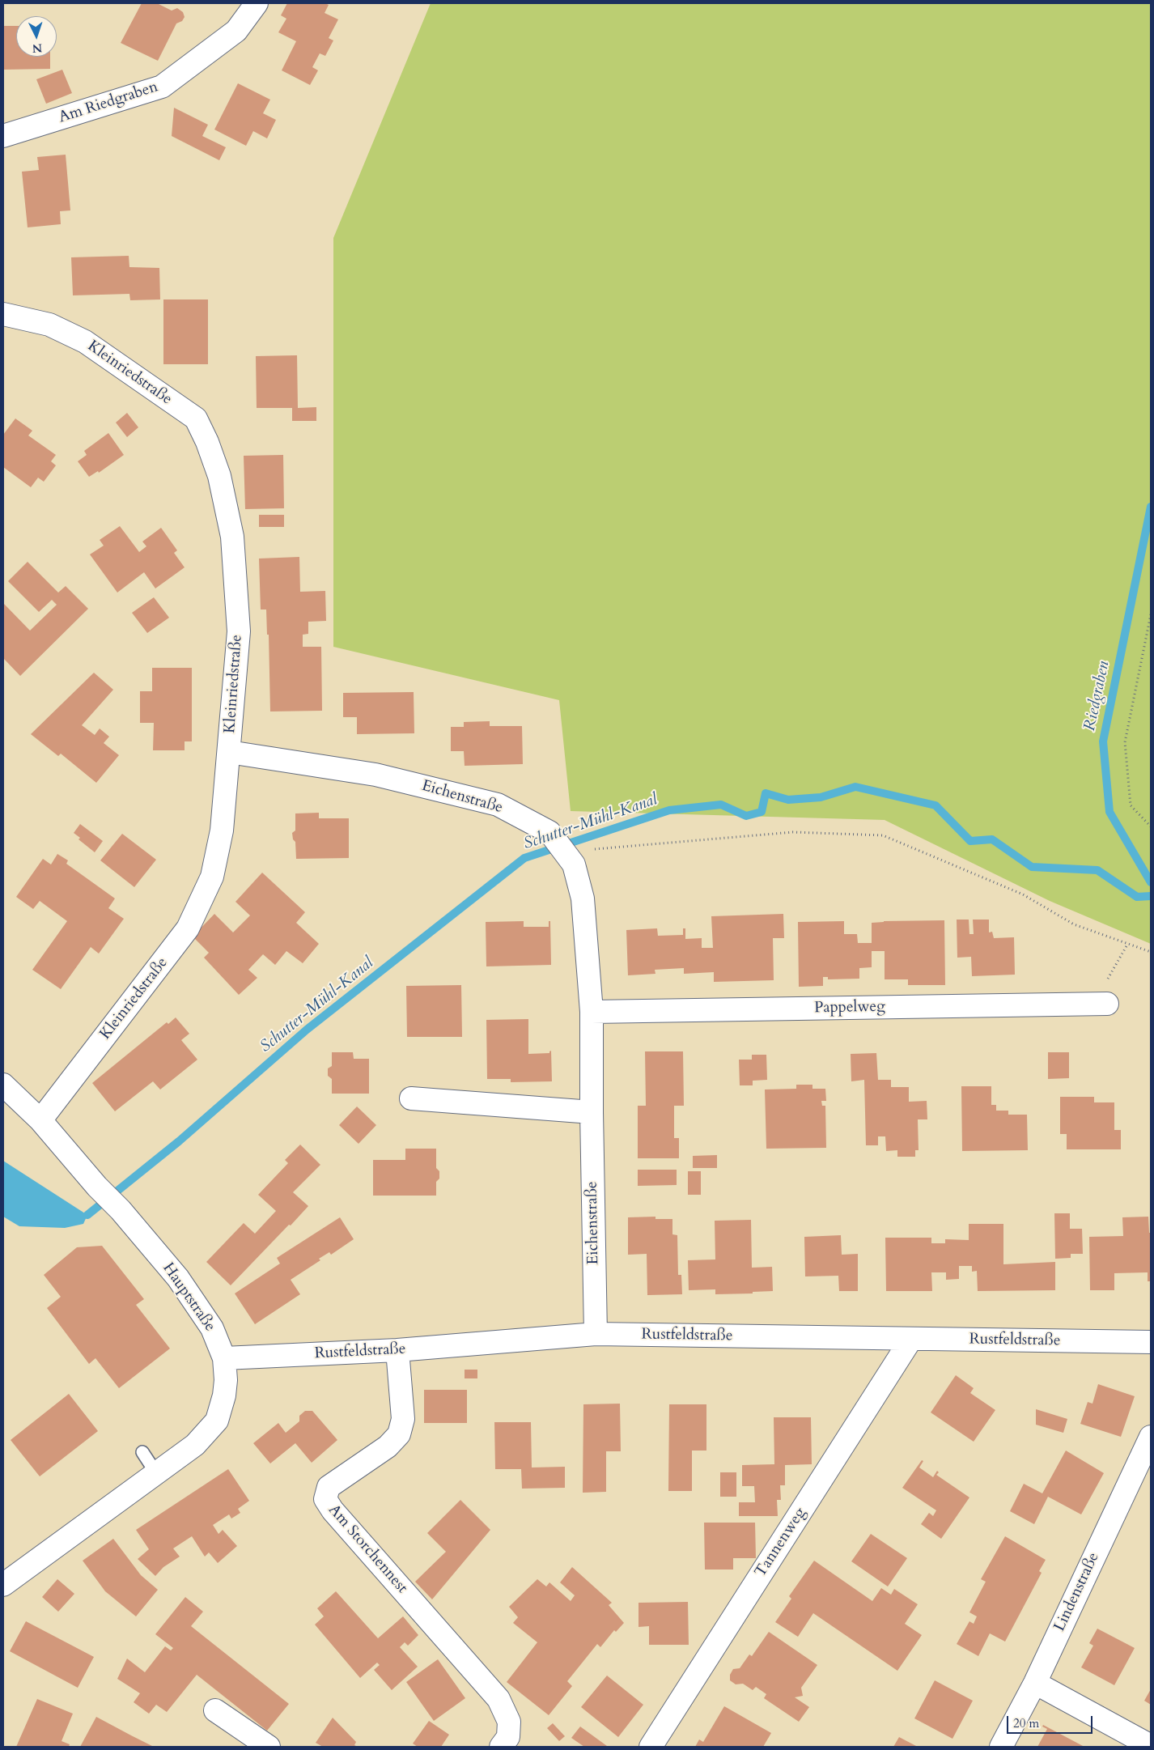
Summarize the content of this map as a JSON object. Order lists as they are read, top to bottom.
{
  "streets": {
    "street": [
      "Am Riedgraben",
      "Kleinriedstraße",
      "Eichenstraße",
      "Pappelweg",
      "Hauptstraße",
      "Rustfeldstraße",
      "Tannenweg",
      "Am Storchennest",
      "Lindenstraße"
    ]
  },
  "crossings": [
    ["Kleinriedstraße", "Eichenstraße"],
    ["Kleinriedstraße", "Hauptstraße"],
    ["Eichenstraße", "Pappelweg"],
    ["Eichenstraße", "Rustfeldstraße"],
    ["Hauptstraße", "Rustfeldstraße"],
    ["Rustfeldstraße", "Tannenweg"],
    ["Rustfeldstraße", "Am Storchennest"]
  ],
  "water": ["Riedgraben", "Schutter-Mühl-Kanal"],
  "scale_bar": "20 m",
  "north": "bottom"
}
